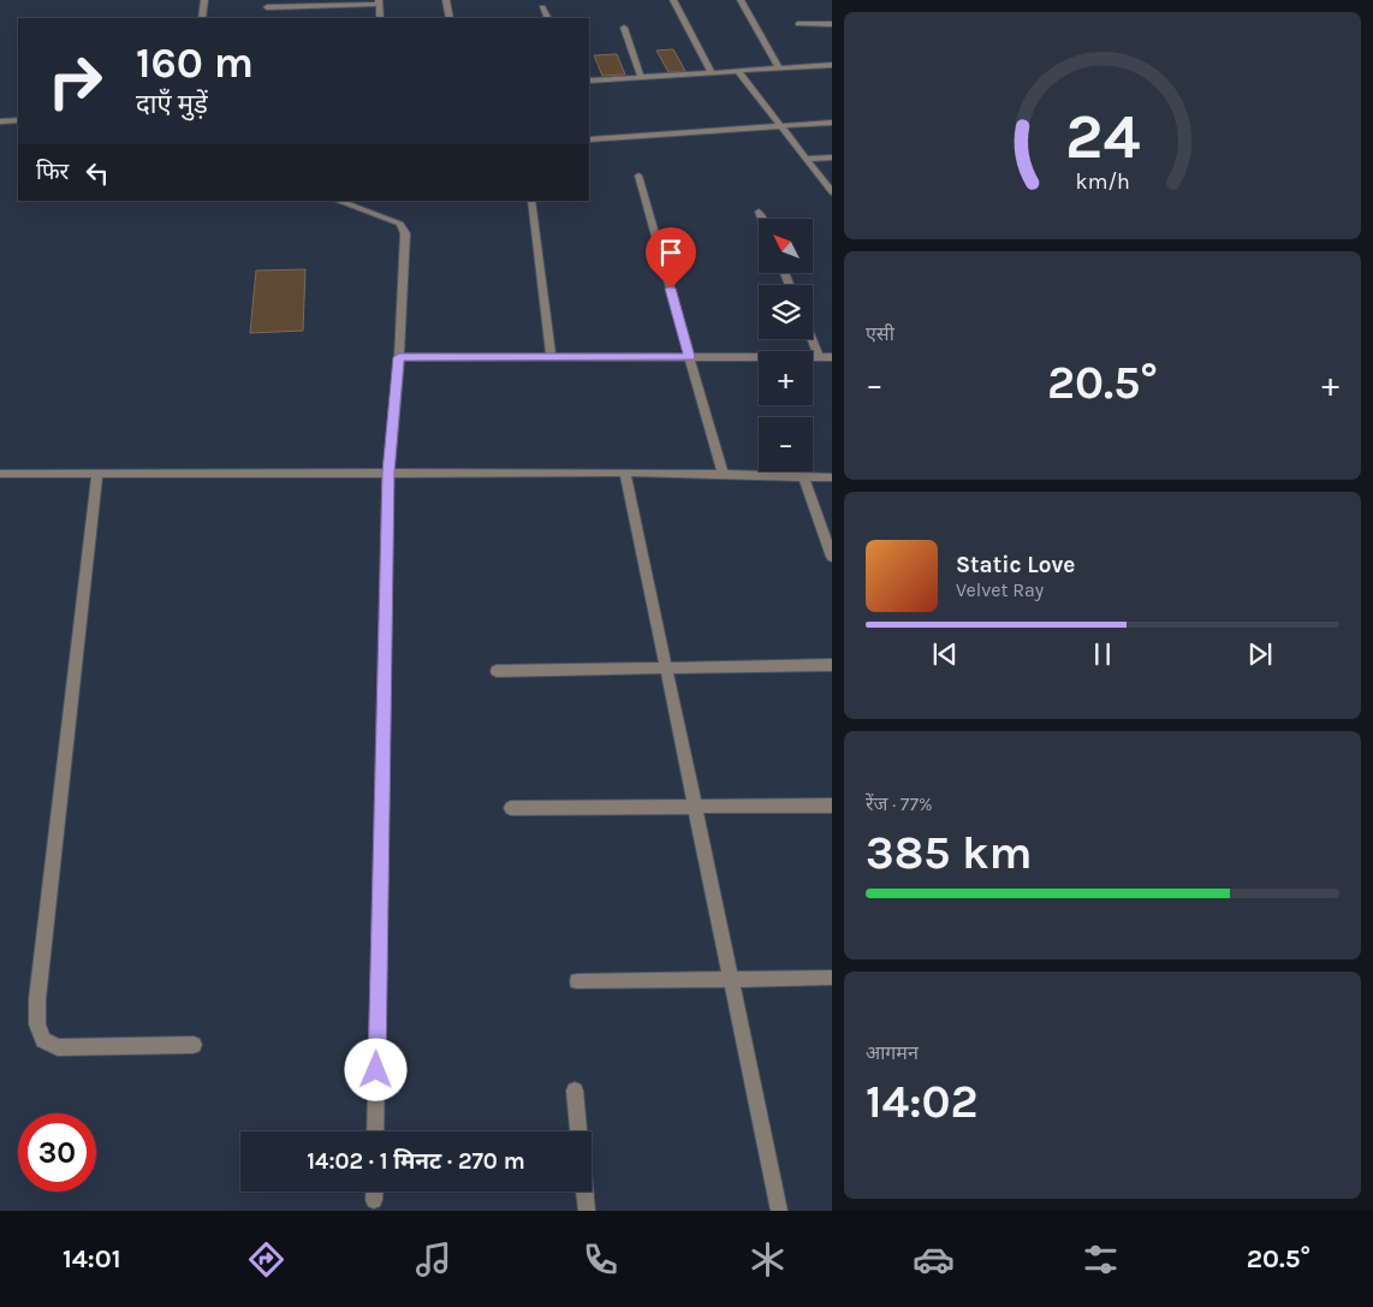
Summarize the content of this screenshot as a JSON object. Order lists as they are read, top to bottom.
{
  "north": "top left",
  "page": {
    "turn": ["160 m", "दाएँ मुड़ें"],
    "then": "फिर",
    "map_buttons": ["+", "−"],
    "tile": [
      "एसी",
      ["रेंज · 77%", "385 km"],
      ["आगमन", "14:02"]
    ],
    "heat": ["−", "20.5°", "+"],
    "song": ["Static Love", "Velvet Ray"],
    "limit": "30",
    "trip": "14:02 · 1 मिनट · 270 m",
    "tabs": ["14:01", "20.5°"],
    "gauge": ["24", "km/h"]
  }
}
